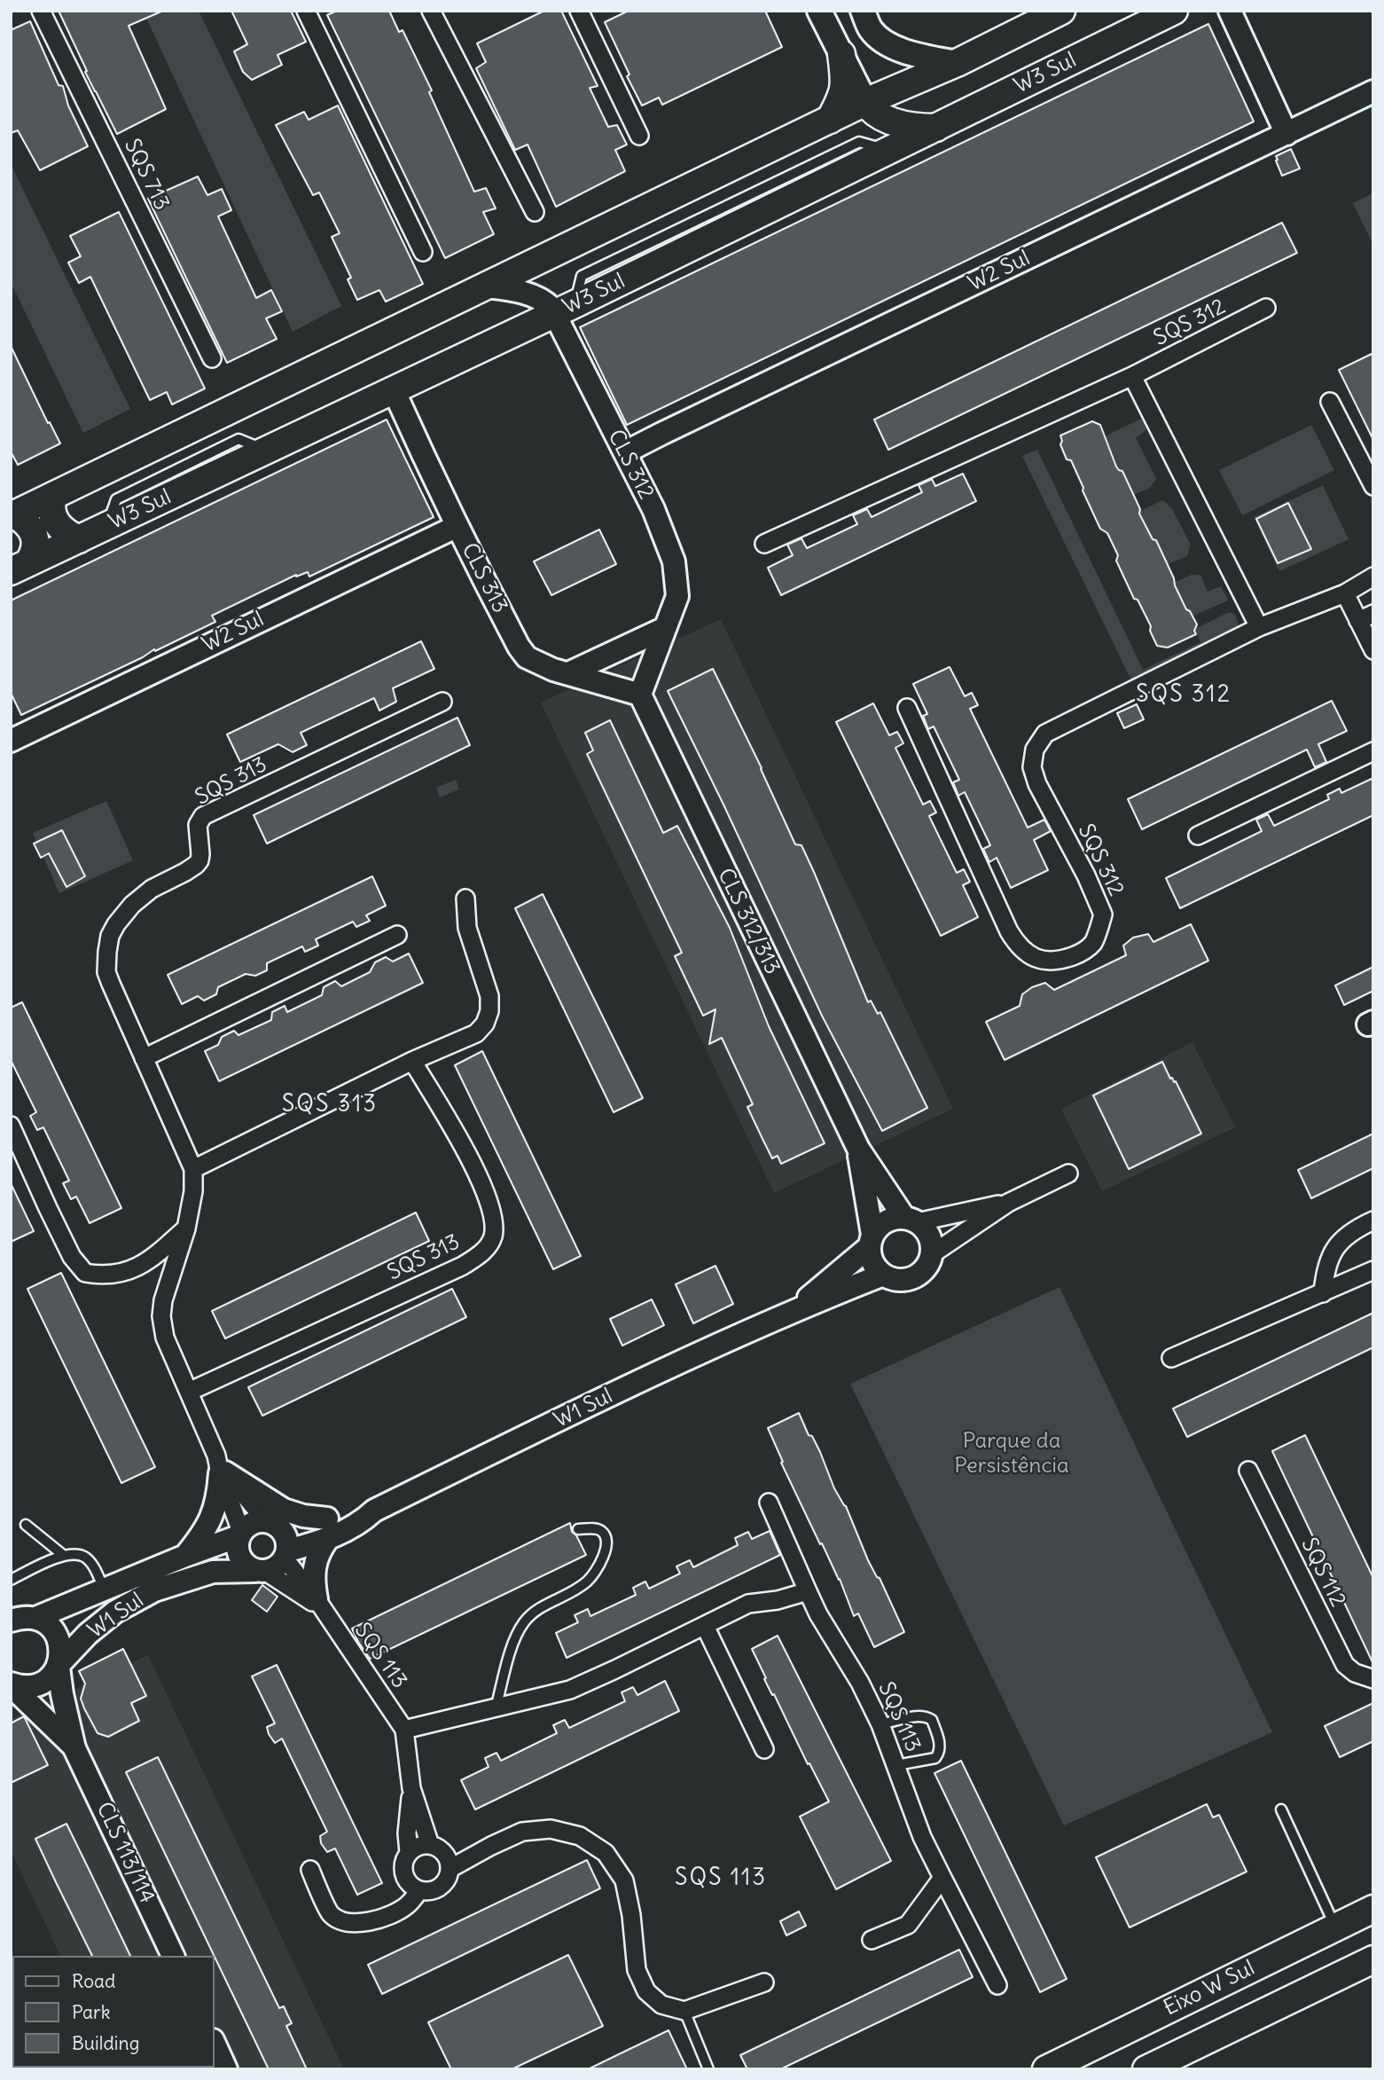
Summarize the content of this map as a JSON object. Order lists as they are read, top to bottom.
{
  "streets": {
    "main road": ["W3 Sul", "Eixo W Sul"],
    "street": [
      "SQS 713",
      "W2 Sul",
      "SQS 312",
      "CLS 312",
      "CLS 313",
      "SQS 313",
      "CLS 312/313",
      "W1 Sul",
      "SQS 112",
      "SQS 113",
      "CLS 113/114"
    ]
  },
  "crossings": [
    ["W3 Sul", "CLS 312"],
    ["W3 Sul", "CLS 313"],
    ["W2 Sul", "CLS 312"],
    ["W2 Sul", "CLS 313"],
    ["CLS 312", "CLS 313"],
    ["CLS 312", "CLS 312/313"],
    ["CLS 313", "CLS 312/313"],
    ["SQS 313", "W1 Sul"],
    ["SQS 313", "SQS 113"],
    ["CLS 312/313", "W1 Sul"],
    ["W1 Sul", "SQS 113"],
    ["W1 Sul", "CLS 113/114"]
  ],
  "districts": ["SQS 312", "SQS 313", "SQS 113"],
  "parks": ["Parque da Persistência"],
  "legend": ["Road", "Park", "Building"]
}
